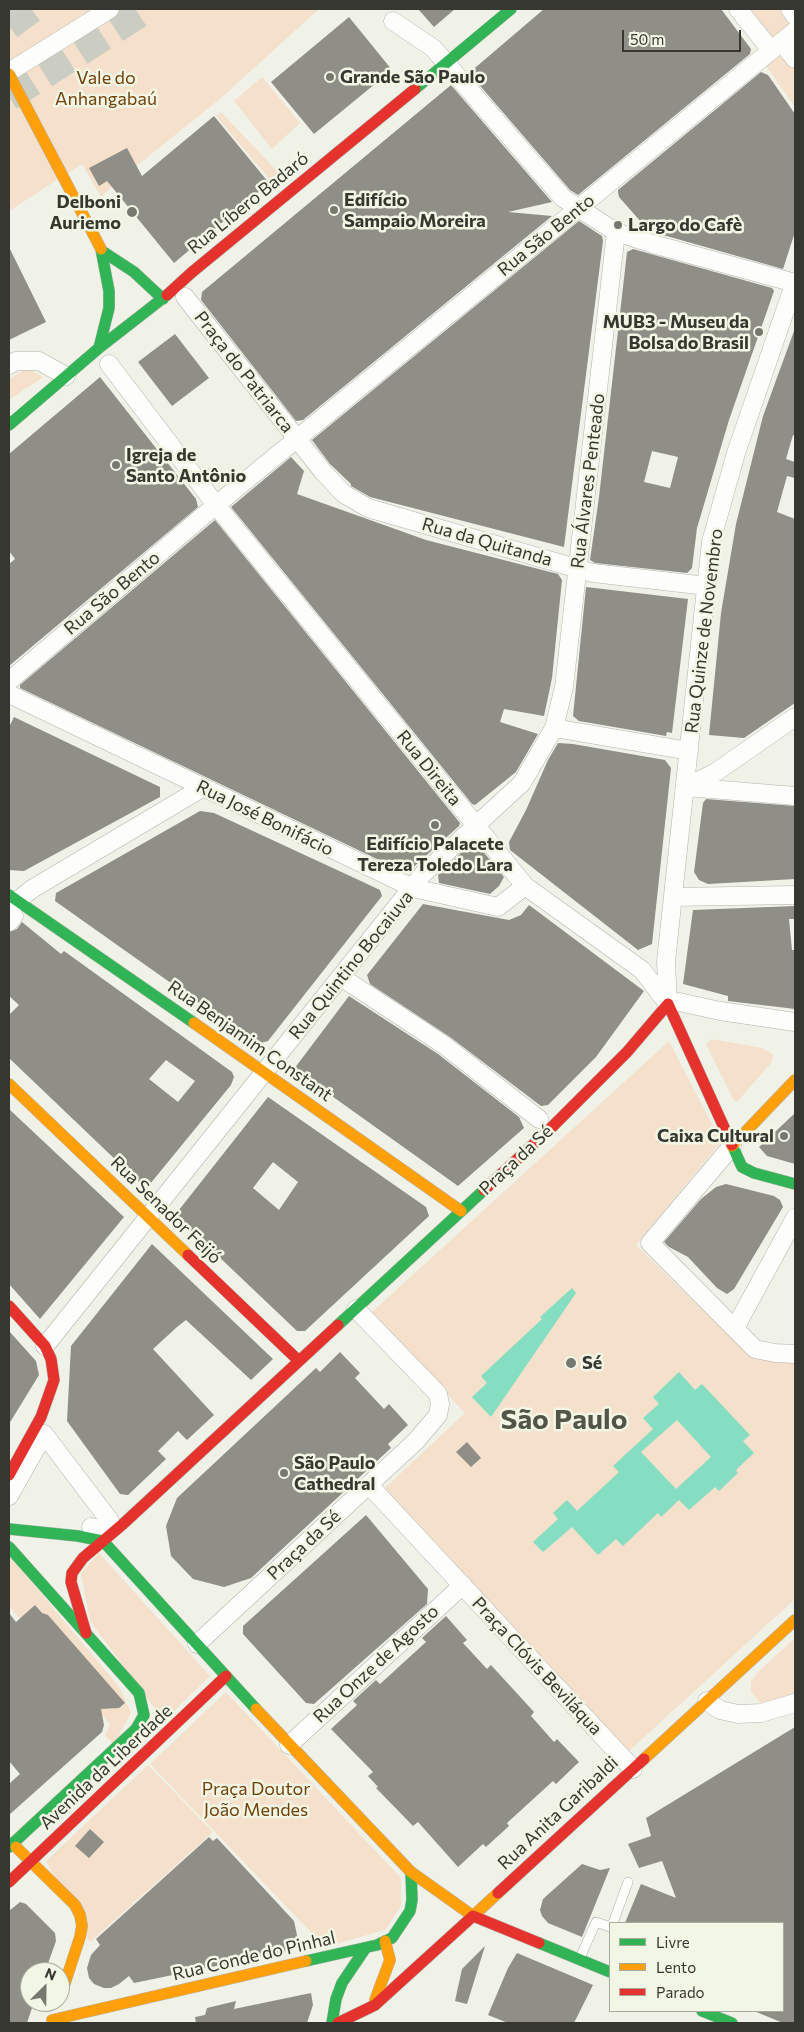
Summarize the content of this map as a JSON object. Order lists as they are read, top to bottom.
{
  "streets": {
    "main road": [
      "Rua Líbero Badaró",
      "Rua Benjamim Constant",
      "Praça da Sé",
      "Rua Senador Feijó",
      "Avenida da Liberdade",
      "Rua Anita Garibaldi",
      "Rua Conde do Pinhal"
    ],
    "street": [
      "Rua São Bento",
      "Praça do Patriarca",
      "Rua Álvares Penteado",
      "Rua da Quitanda",
      "Rua Quinze de Novembro",
      "Rua Direita",
      "Rua José Bonifácio",
      "Rua Quintino Bocaiuva",
      "Rua Onze de Agosto",
      "Praça Clóvis Beviláqua"
    ]
  },
  "crossings": [
    ["Rua São Bento", "Praça do Patriarca"],
    ["Rua São Bento", "Rua da Quitanda"],
    ["Rua São Bento", "Rua Direita"],
    ["Praça do Patriarca", "Rua da Quitanda"],
    ["Praça do Patriarca", "Rua Direita"],
    ["Rua Álvares Penteado", "Rua da Quitanda"],
    ["Rua Álvares Penteado", "Rua Direita"],
    ["Rua Álvares Penteado", "Rua Quintino Bocaiuva"],
    ["Rua da Quitanda", "Rua Quinze de Novembro"],
    ["Rua Quinze de Novembro", "Rua Direita"],
    ["Rua Quinze de Novembro", "Praça da Sé"],
    ["Rua Direita", "Rua José Bonifácio"],
    ["Rua Direita", "Rua Quintino Bocaiuva"],
    ["Rua Direita", "Praça da Sé"],
    ["Rua José Bonifácio", "Rua Quintino Bocaiuva"],
    ["Rua Quintino Bocaiuva", "Rua Benjamim Constant"],
    ["Rua Quintino Bocaiuva", "Rua Senador Feijó"],
    ["Rua Benjamim Constant", "Praça da Sé"],
    ["Praça da Sé", "Rua Senador Feijó"],
    ["Praça da Sé", "Praça Clóvis Beviláqua"],
    ["Praça da Sé", "Avenida da Liberdade"],
    ["Rua Onze de Agosto", "Praça Clóvis Beviláqua"],
    ["Praça Clóvis Beviláqua", "Rua Anita Garibaldi"]
  ],
  "districts": ["São Paulo"],
  "parks": ["Vale do Anhangabaú", "Praça Doutor João Mendes"],
  "places": [
    "Grande São Paulo",
    "Edifício Sampaio Moreira",
    "Delboni Auriemo",
    "Largo do Cafè",
    "MUB3 - Museu da Bolsa do Brasil",
    "Igreja de Santo Antônio",
    "Edifício Palacete Tereza Toledo Lara",
    "Caixa Cultural",
    "Sé",
    "São Paulo Cathedral"
  ],
  "legend": ["Livre", "Lento", "Parado"],
  "scale_bar": "50 m",
  "north": "top right"
}
